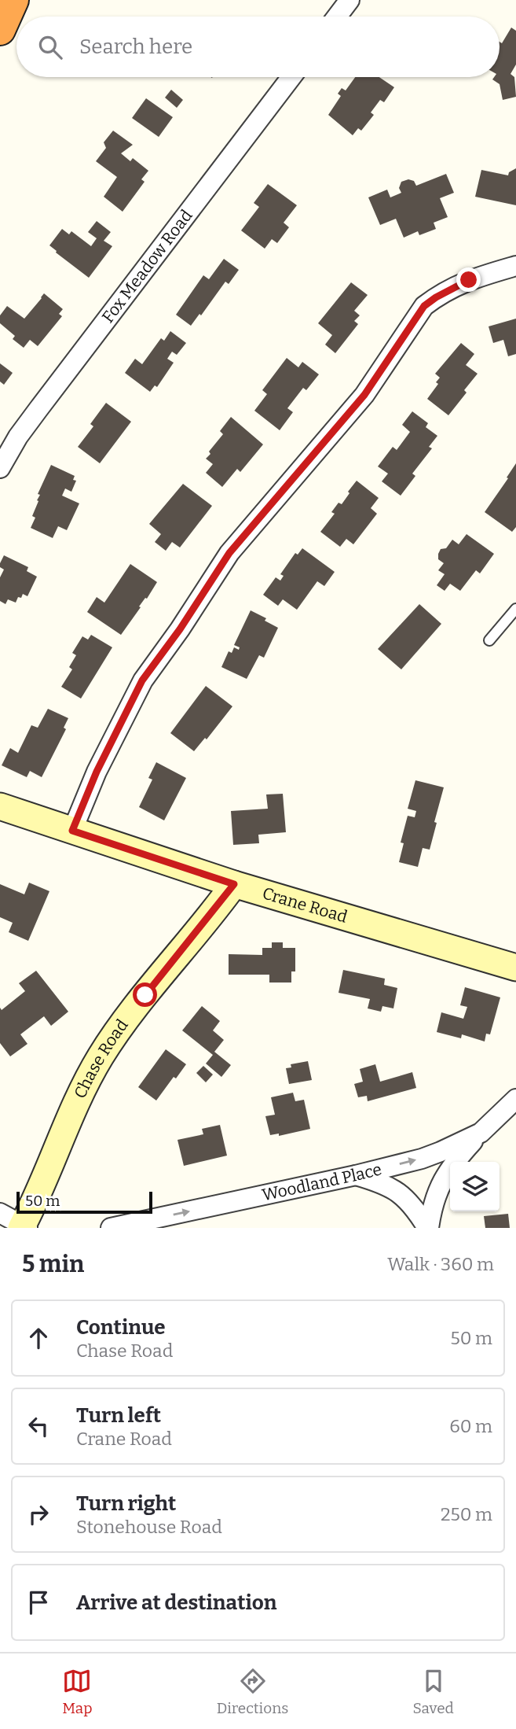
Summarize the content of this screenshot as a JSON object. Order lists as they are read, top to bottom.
{
  "streets": {
    "street": [
      "Fox Meadow Road",
      "Crane Road",
      "Chase Road",
      "Woodland Place"
    ]
  },
  "crossings": [
    ["Crane Road", "Chase Road"]
  ],
  "one_way": ["Woodland Place"],
  "scale_bar": "50 m",
  "page": {
    "search": "Search here",
    "scale": "50 m",
    "heading": ["5 min", "Walk · 360 m"],
    "list": [
      ["Continue", "Chase Road", "50 m"],
      ["Turn left", "Crane Road", "60 m"],
      ["Turn right", "Stonehouse Road", "250 m"],
      "Arrive at destination"
    ],
    "nav": ["Map", "Directions", "Saved"]
  }
}
